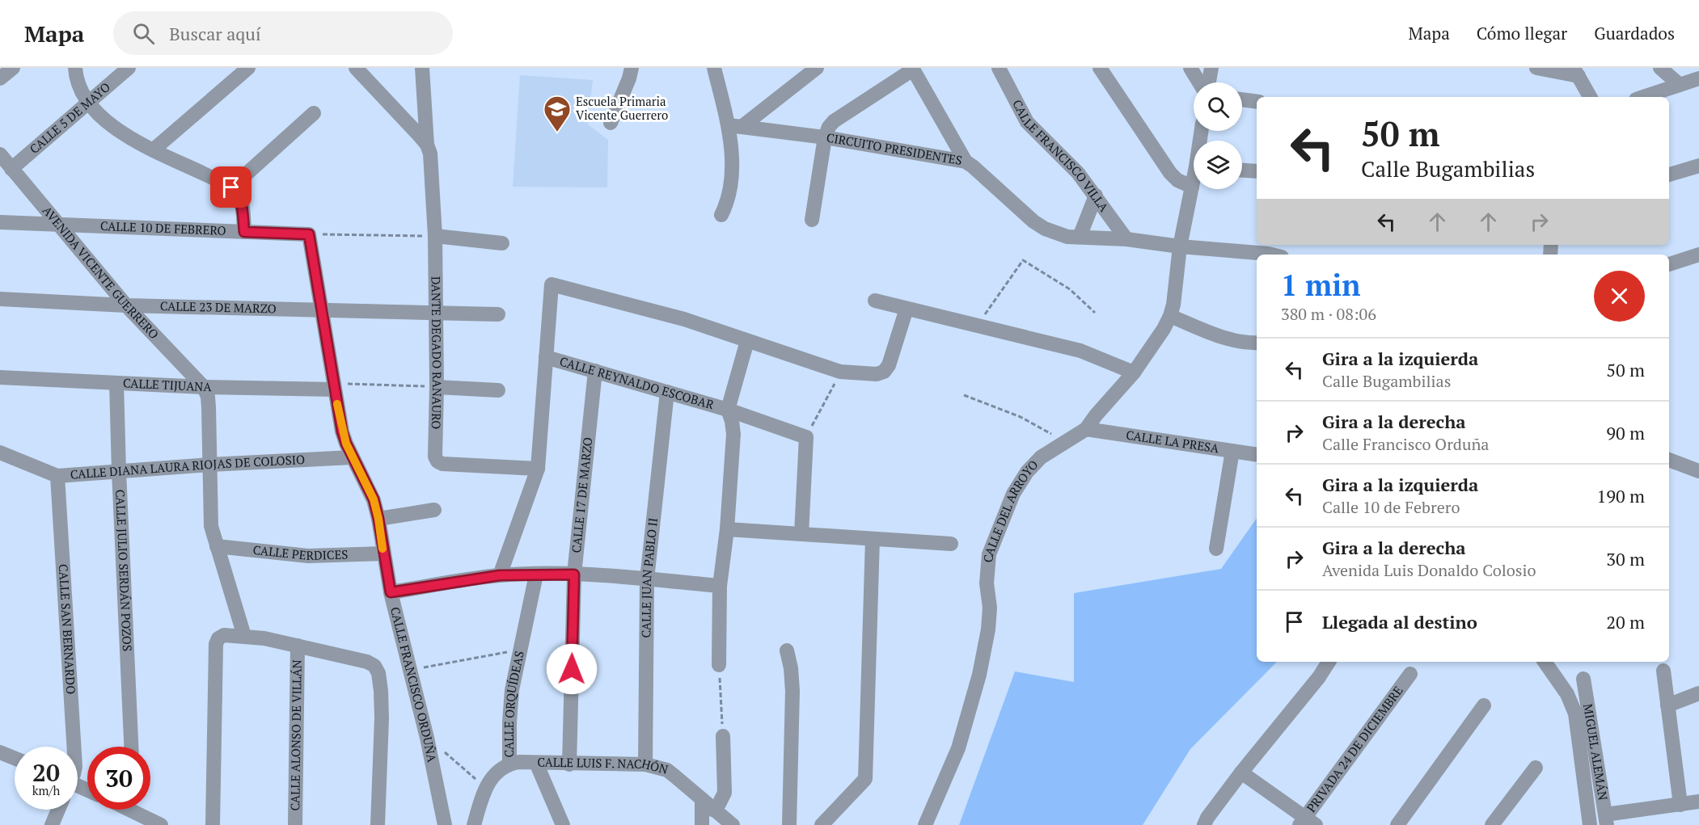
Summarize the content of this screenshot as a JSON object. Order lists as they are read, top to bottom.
{
  "streets": {
    "street": [
      "CALLE 5 DE MAYO",
      "CIRCUITO PRESIDENTES",
      "CALLE FRANCISCO VILLA",
      "CALLE 10 DE FEBRERO",
      "AVENIDA VICENTE GUERRERO",
      "CALLE 23 DE MARZO",
      "DANTE DEGADO RANAURO",
      "CALLE REYNALDO ESCOBAR",
      "CALLE TIJUANA",
      "CALLE LA PRESA",
      "CALLE DIANA LAURA RIOJAS DE COLOSIO",
      "CALLE 17 DE MARZO",
      "CALLE DEL ARROYO",
      "CALLE PERDICES",
      "CALLE JULIO SERDÁN POZOS",
      "CALLE JUAN PABLO II",
      "CALLE SAN BERNARDO",
      "CALLE FRANCISCO ORDUÑA",
      "CALLE ORQUÍDEAS",
      "CALLE ALONSO DE VILLÁN",
      "PRIVADA 24 DE DICIEMBRE",
      "MIGUEL ALEMÁN",
      "CALLE LUIS F. NACHÓN"
    ]
  },
  "crossings": [
    ["CALLE 5 DE MAYO", "AVENIDA VICENTE GUERRERO"],
    ["CIRCUITO PRESIDENTES", "CALLE FRANCISCO VILLA"],
    ["CIRCUITO PRESIDENTES", "CALLE DEL ARROYO"],
    ["CALLE 10 DE FEBRERO", "AVENIDA VICENTE GUERRERO"],
    ["CALLE 10 DE FEBRERO", "CALLE FRANCISCO ORDUÑA"],
    ["AVENIDA VICENTE GUERRERO", "CALLE 23 DE MARZO"],
    ["AVENIDA VICENTE GUERRERO", "CALLE TIJUANA"],
    ["CALLE 23 DE MARZO", "DANTE DEGADO RANAURO"],
    ["CALLE 23 DE MARZO", "CALLE FRANCISCO ORDUÑA"],
    ["CALLE REYNALDO ESCOBAR", "CALLE 17 DE MARZO"],
    ["CALLE REYNALDO ESCOBAR", "CALLE JUAN PABLO II"],
    ["CALLE TIJUANA", "CALLE JULIO SERDÁN POZOS"],
    ["CALLE TIJUANA", "CALLE FRANCISCO ORDUÑA"],
    ["CALLE LA PRESA", "CALLE DEL ARROYO"],
    ["CALLE DIANA LAURA RIOJAS DE COLOSIO", "CALLE JULIO SERDÁN POZOS"],
    ["CALLE DIANA LAURA RIOJAS DE COLOSIO", "CALLE SAN BERNARDO"],
    ["CALLE DIANA LAURA RIOJAS DE COLOSIO", "CALLE FRANCISCO ORDUÑA"],
    ["CALLE 17 DE MARZO", "CALLE LUIS F. NACHÓN"],
    ["CALLE PERDICES", "CALLE FRANCISCO ORDUÑA"],
    ["CALLE JUAN PABLO II", "CALLE LUIS F. NACHÓN"],
    ["CALLE ORQUÍDEAS", "CALLE LUIS F. NACHÓN"]
  ],
  "places": {
    "school or university": ["Escuela Primaria Vicente Guerrero"]
  },
  "page": {
    "header": "Mapa",
    "search": "Buscar aquí",
    "nav": ["Mapa", "Cómo llegar", "Guardados"],
    "turn": ["50 m", "Calle Bugambilias"],
    "heading": ["1 min", "380 m · 08:06"],
    "list": [
      {
        "name": "Gira a la izquierda",
        "note": "Calle Bugambilias",
        "value": "50 m"
      },
      {
        "name": "Gira a la derecha",
        "note": "Calle Francisco Orduña",
        "value": "90 m"
      },
      {
        "name": "Gira a la izquierda",
        "note": "Calle 10 de Febrero",
        "value": "190 m"
      },
      {
        "name": "Gira a la derecha",
        "note": "Avenida Luis Donaldo Colosio",
        "value": "30 m"
      },
      {
        "name": "Llegada al destino",
        "value": "20 m"
      }
    ],
    "speed": "20 km/h",
    "limit": "30"
  }
}
